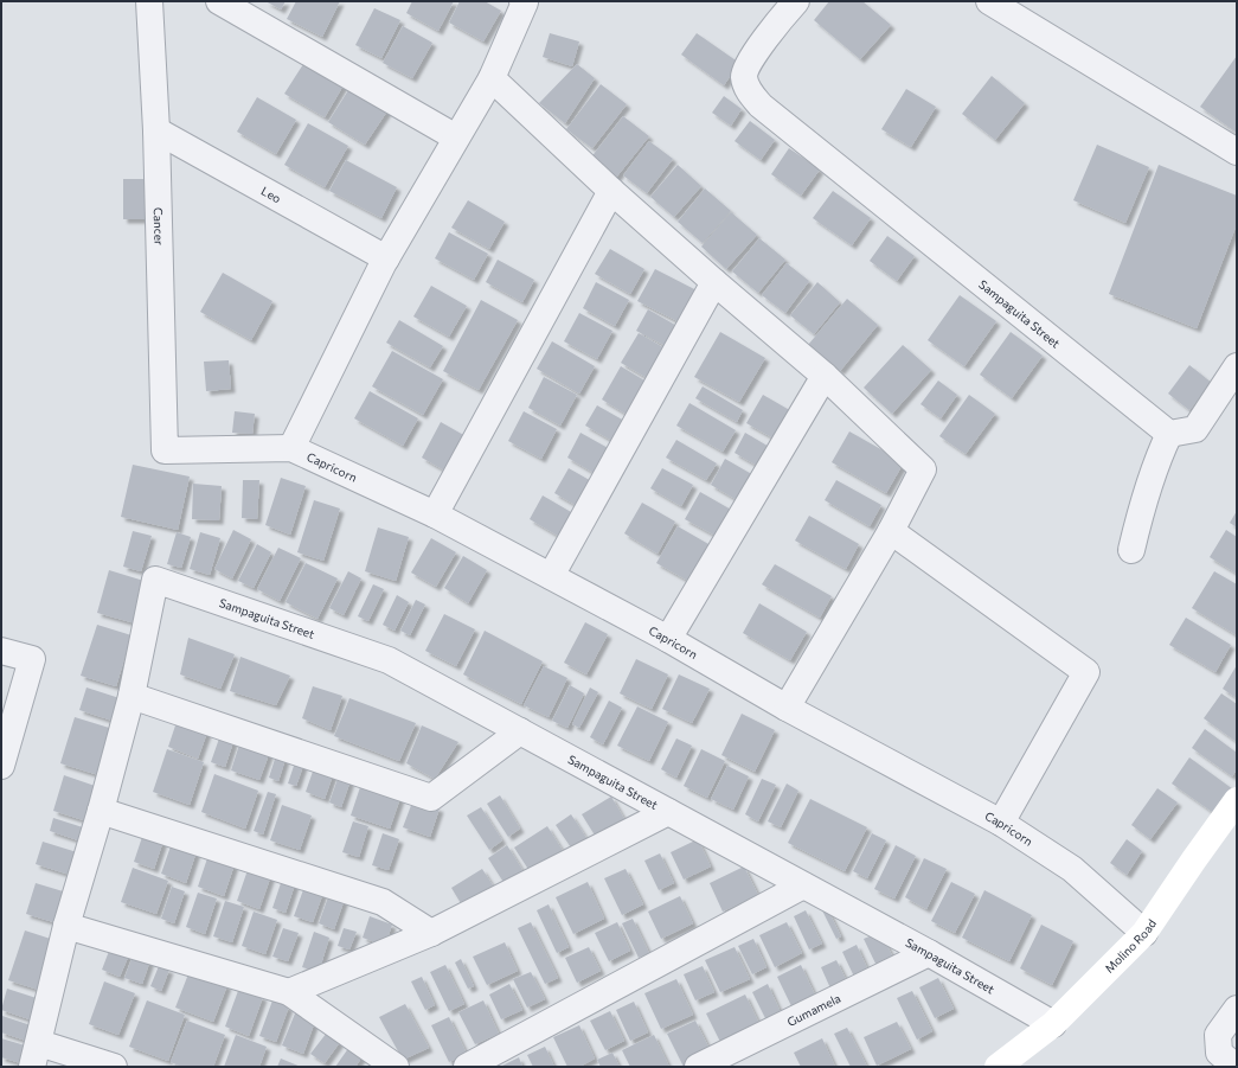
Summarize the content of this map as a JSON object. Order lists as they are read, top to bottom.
{
  "streets": {
    "main road": ["Molino Road"],
    "street": [
      "Leo",
      "Cancer",
      "Sampaguita Street",
      "Capricorn",
      "Gumamela"
    ]
  },
  "crossings": [
    ["Leo", "Cancer"],
    ["Cancer", "Capricorn"],
    ["Sampaguita Street", "Molino Road"],
    ["Sampaguita Street", "Gumamela"],
    ["Capricorn", "Molino Road"]
  ]
}
